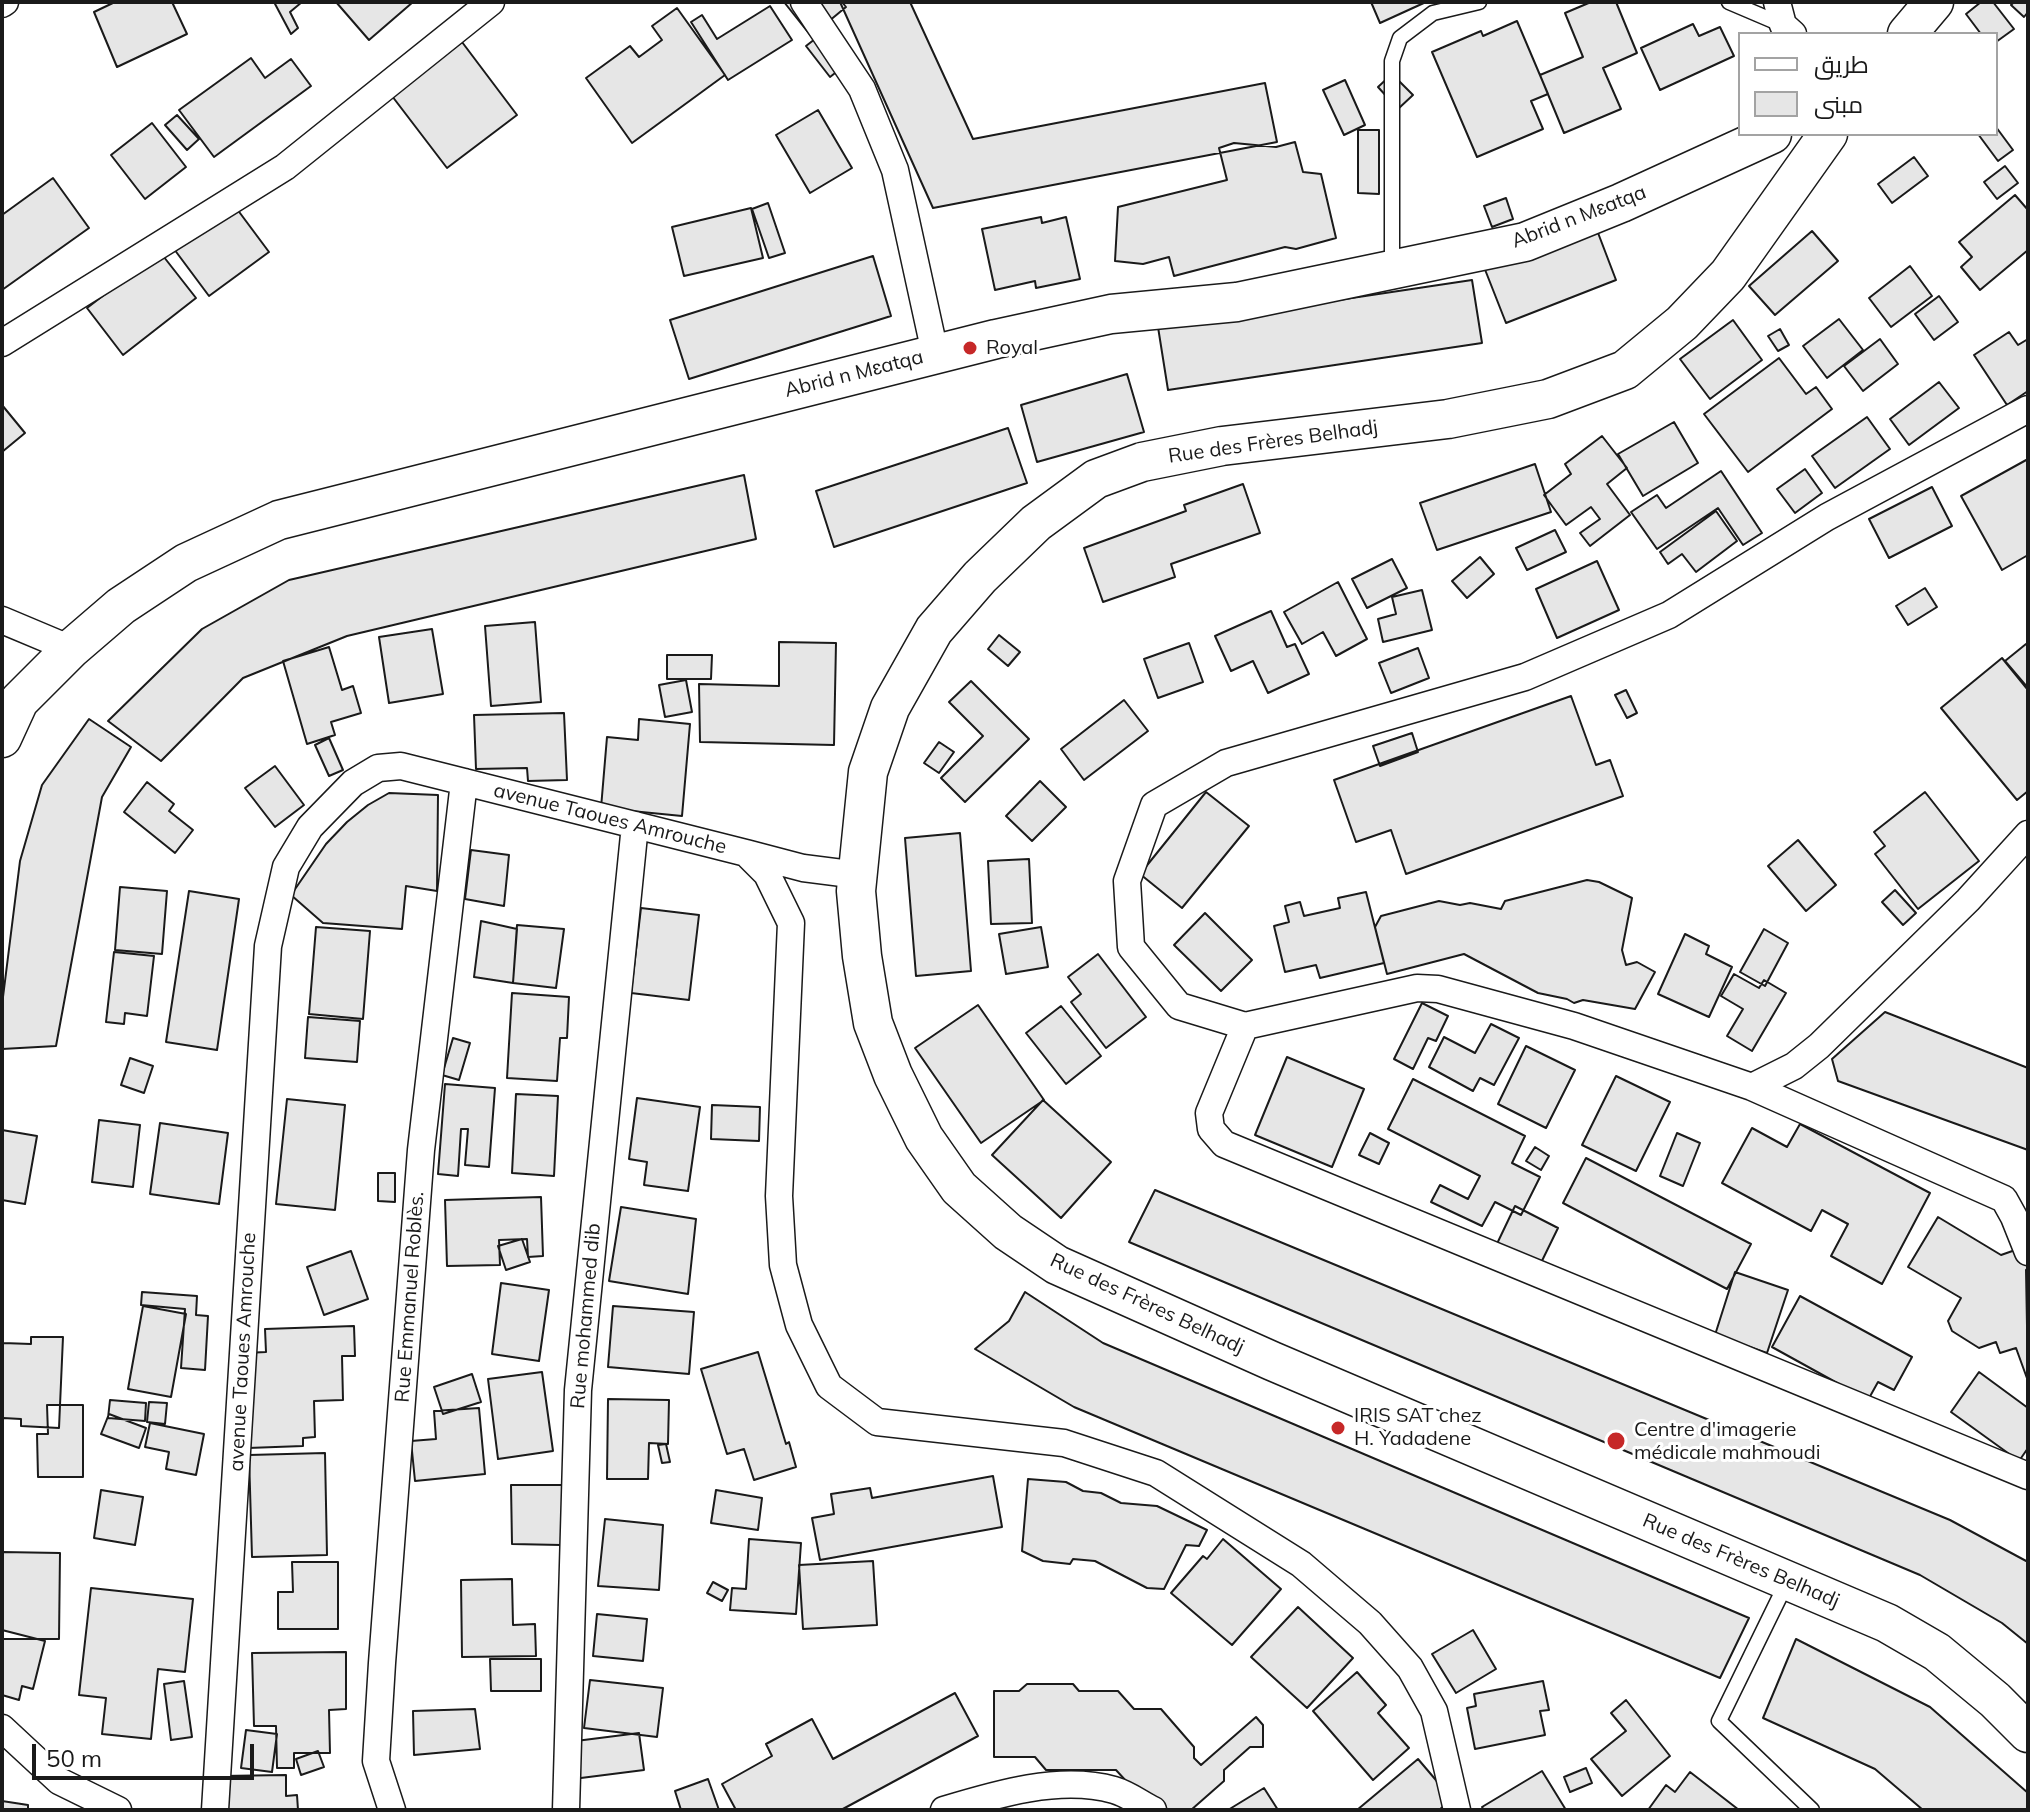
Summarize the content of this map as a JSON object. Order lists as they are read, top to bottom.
{
  "streets": {
    "main road": ["Abrid n Mɛatqa", "Rue des Frères Belhadj"],
    "street": ["avenue Taoues Amrouche", "Rue Emmanuel Roblès.", "Rue mohammed dib"]
  },
  "crossings": [
    ["avenue Taoues Amrouche", "Rue Emmanuel Roblès."],
    ["avenue Taoues Amrouche", "Rue mohammed dib"]
  ],
  "places": ["Royal", "IRIS SAT chez H. Yadadene", "Centre d'imagerie médicale mahmoudi"],
  "legend": ["طريق", "مبنى"],
  "scale_bar": "50 m"
}
